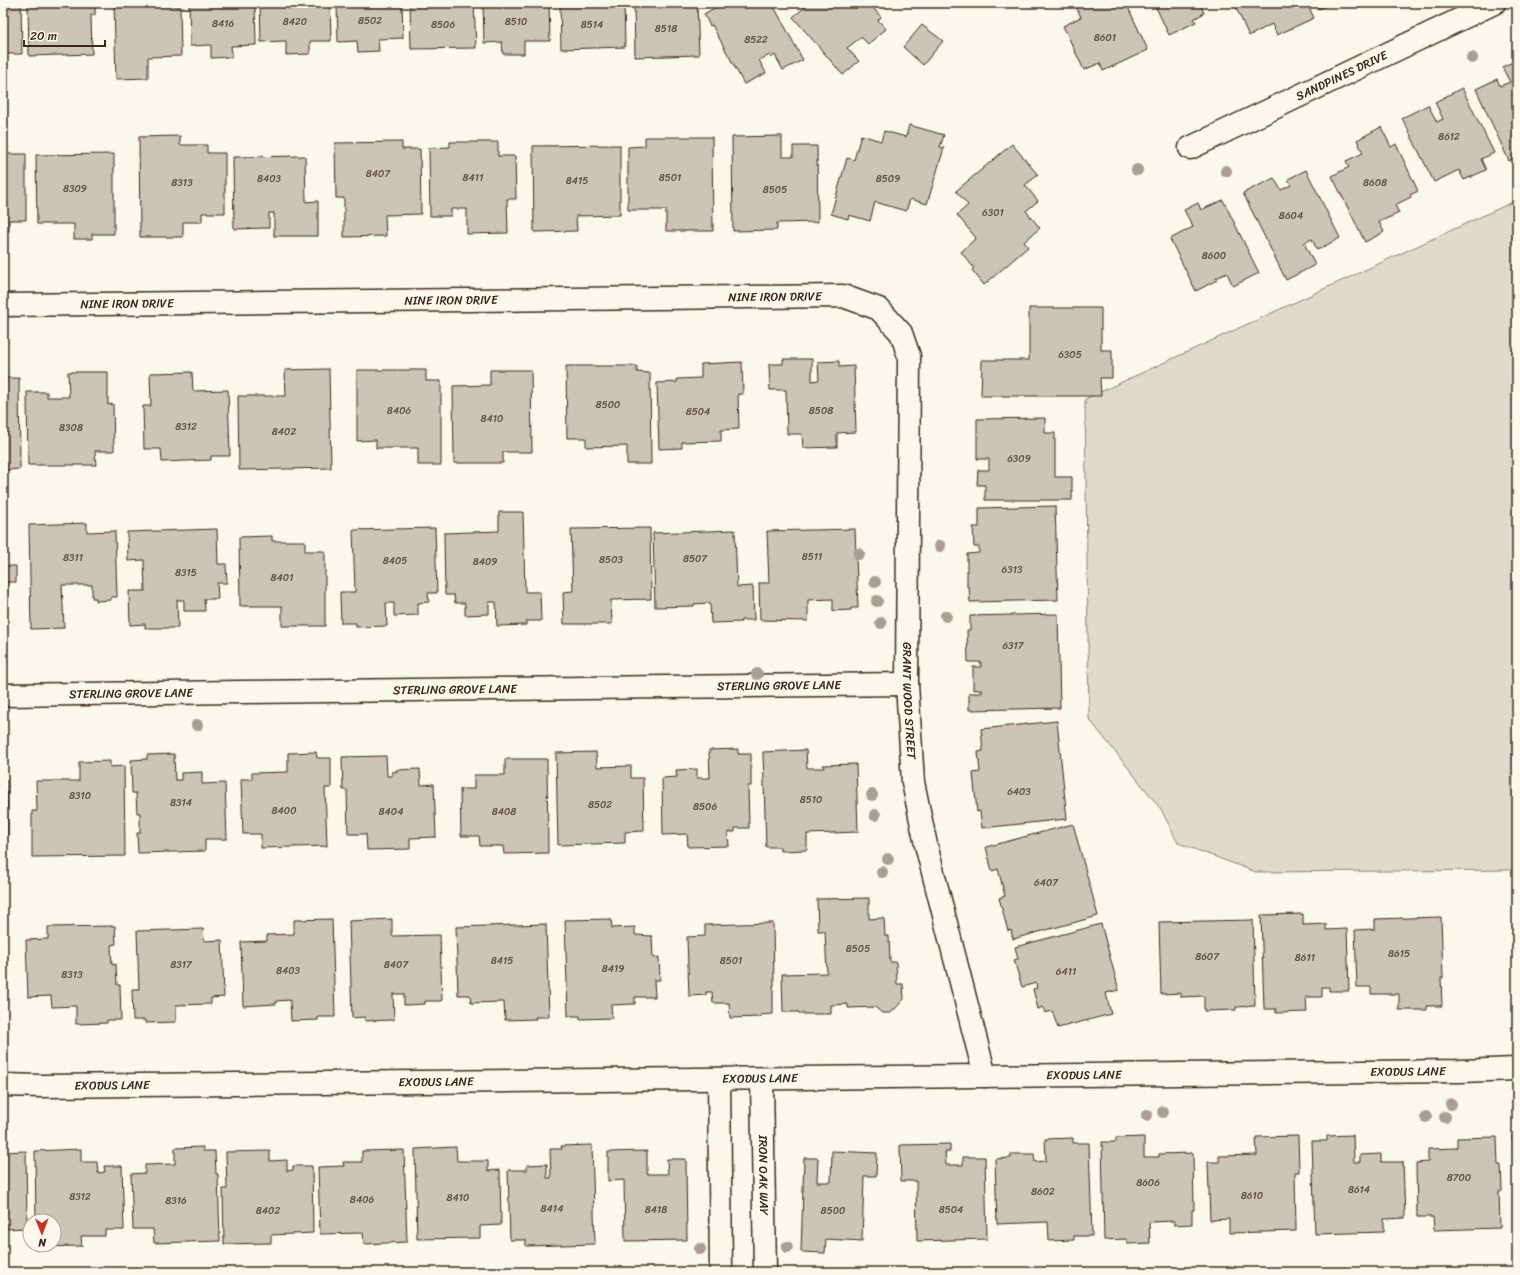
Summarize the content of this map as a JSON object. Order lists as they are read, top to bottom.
{
  "streets": {
    "street": [
      "SANDPINES DRIVE",
      "NINE IRON DRIVE",
      "STERLING GROVE LANE",
      "GRANT WOOD STREET",
      "EXODUS LANE",
      "IRON OAK WAY"
    ]
  },
  "crossings": [
    ["NINE IRON DRIVE", "GRANT WOOD STREET"],
    ["STERLING GROVE LANE", "GRANT WOOD STREET"],
    ["GRANT WOOD STREET", "EXODUS LANE"],
    ["EXODUS LANE", "IRON OAK WAY"]
  ],
  "house_numbers": [
    "8502",
    "8420",
    "8510",
    "8416",
    "8506",
    "8514",
    "8518",
    "8601",
    "8522",
    "8612",
    "8407",
    "8411",
    "8501",
    "8403",
    "8509",
    "8415",
    "8313",
    "8608",
    "8309",
    "8505",
    "6301",
    "8604",
    "8600",
    "6305",
    "8500",
    "8406",
    "8508",
    "8504",
    "8410",
    "8312",
    "8308",
    "8402",
    "6309",
    "8511",
    "8311",
    "8507",
    "8503",
    "8405",
    "8409",
    "6313",
    "8315",
    "8401",
    "6317",
    "6403",
    "8310",
    "8510",
    "8314",
    "8502",
    "8506",
    "8400",
    "8404",
    "8408",
    "6407",
    "8505",
    "8615",
    "8607",
    "8611",
    "8415",
    "8501",
    "8317",
    "8407",
    "8419",
    "8403",
    "6411",
    "8313",
    "8700",
    "8606",
    "8614",
    "8602",
    "8610",
    "8312",
    "8410",
    "8406",
    "8316",
    "8414",
    "8418",
    "8504",
    "8402",
    "8500"
  ],
  "scale_bar": "20 m",
  "north": "bottom"
}
